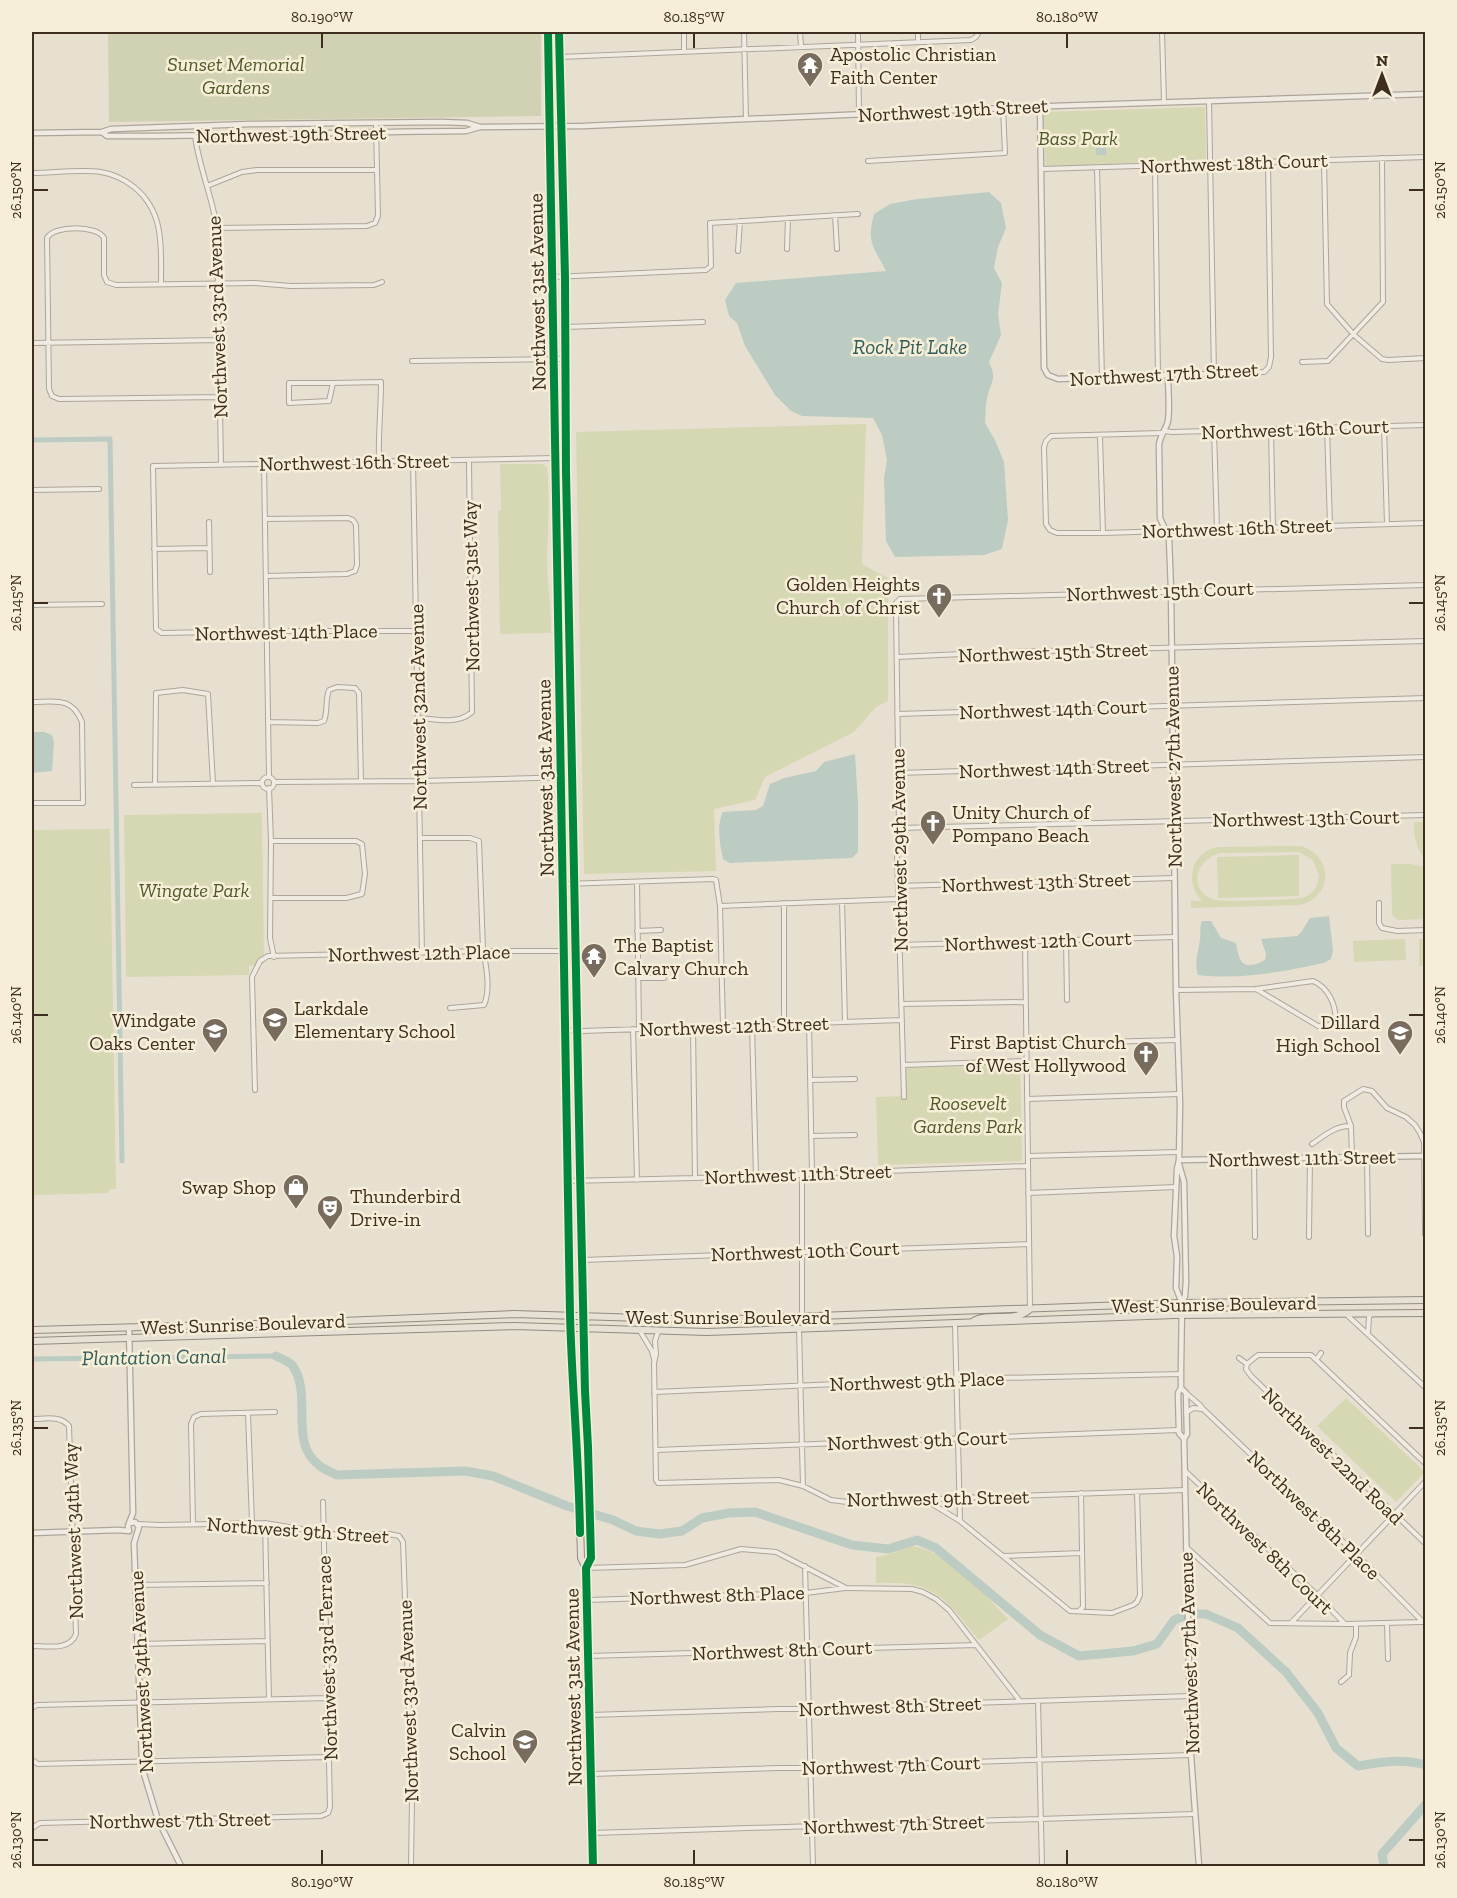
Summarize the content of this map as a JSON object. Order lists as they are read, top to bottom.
{
  "streets": {
    "main road": ["Northwest 31st Avenue", "West Sunrise Boulevard"],
    "street": [
      "Northwest 19th Street",
      "Northwest 18th Court",
      "Northwest 33rd Avenue",
      "Northwest 17th Street",
      "Northwest 16th Court",
      "Northwest 16th Street",
      "Northwest 31st Way",
      "Northwest 15th Court",
      "Northwest 14th Place",
      "Northwest 15th Street",
      "Northwest 32nd Avenue",
      "Northwest 14th Court",
      "Northwest 27th Avenue",
      "Northwest 14th Street",
      "Northwest 13th Court",
      "Northwest 29th Avenue",
      "Northwest 13th Street",
      "Northwest 12th Court",
      "Northwest 12th Place",
      "Northwest 12th Street",
      "Northwest 11th Street",
      "Northwest 10th Court",
      "Northwest 9th Place",
      "Northwest 9th Court",
      "Northwest 22nd Road",
      "Northwest 9th Street",
      "Northwest 8th Place",
      "Northwest 34th Way",
      "Northwest 8th Court",
      "Northwest 33rd Terrace",
      "Northwest 34th Avenue",
      "Northwest 8th Street",
      "Northwest 7th Court",
      "Northwest 7th Street"
    ]
  },
  "crossings": [
    ["Northwest 19th Street", "Northwest 31st Avenue"],
    ["Northwest 19th Street", "Northwest 33rd Avenue"],
    ["Northwest 18th Court", "Northwest 17th Street"],
    ["Northwest 31st Avenue", "Northwest 16th Street"],
    ["Northwest 31st Avenue", "Northwest 12th Place"],
    ["Northwest 31st Avenue", "Northwest 12th Street"],
    ["Northwest 31st Avenue", "Northwest 11th Street"],
    ["Northwest 31st Avenue", "Northwest 10th Court"],
    ["Northwest 31st Avenue", "West Sunrise Boulevard"],
    ["Northwest 31st Avenue", "Northwest 8th Place"],
    ["Northwest 31st Avenue", "Northwest 8th Court"],
    ["Northwest 31st Avenue", "Northwest 8th Street"],
    ["Northwest 31st Avenue", "Northwest 7th Court"],
    ["Northwest 31st Avenue", "Northwest 7th Street"],
    ["Northwest 33rd Avenue", "Northwest 16th Street"],
    ["Northwest 33rd Avenue", "Northwest 9th Street"],
    ["Northwest 17th Street", "Northwest 27th Avenue"],
    ["Northwest 16th Court", "Northwest 16th Street"],
    ["Northwest 16th Court", "Northwest 27th Avenue"],
    ["Northwest 16th Street", "Northwest 31st Way"],
    ["Northwest 16th Street", "Northwest 14th Place"],
    ["Northwest 16th Street", "Northwest 32nd Avenue"],
    ["Northwest 16th Street", "Northwest 27th Avenue"],
    ["Northwest 31st Way", "Northwest 32nd Avenue"],
    ["Northwest 15th Court", "Northwest 27th Avenue"],
    ["Northwest 15th Court", "Northwest 29th Avenue"],
    ["Northwest 14th Place", "Northwest 32nd Avenue"],
    ["Northwest 15th Street", "Northwest 27th Avenue"],
    ["Northwest 15th Street", "Northwest 29th Avenue"],
    ["Northwest 32nd Avenue", "Northwest 12th Place"],
    ["Northwest 14th Court", "Northwest 27th Avenue"],
    ["Northwest 14th Court", "Northwest 29th Avenue"],
    ["Northwest 27th Avenue", "Northwest 14th Street"],
    ["Northwest 27th Avenue", "Northwest 13th Court"],
    ["Northwest 27th Avenue", "Northwest 13th Street"],
    ["Northwest 27th Avenue", "Northwest 12th Court"],
    ["Northwest 27th Avenue", "Northwest 11th Street"],
    ["Northwest 27th Avenue", "West Sunrise Boulevard"],
    ["Northwest 27th Avenue", "Northwest 9th Place"],
    ["Northwest 27th Avenue", "Northwest 9th Court"],
    ["Northwest 27th Avenue", "Northwest 9th Street"],
    ["Northwest 27th Avenue", "Northwest 8th Place"],
    ["Northwest 27th Avenue", "Northwest 8th Court"],
    ["Northwest 27th Avenue", "Northwest 8th Street"],
    ["Northwest 27th Avenue", "Northwest 7th Court"],
    ["Northwest 27th Avenue", "Northwest 7th Street"],
    ["Northwest 14th Street", "Northwest 29th Avenue"],
    ["Northwest 13th Court", "Northwest 29th Avenue"],
    ["Northwest 29th Avenue", "Northwest 13th Street"],
    ["Northwest 29th Avenue", "Northwest 12th Court"],
    ["Northwest 29th Avenue", "Northwest 12th Street"],
    ["Northwest 9th Court", "Northwest 9th Street"],
    ["Northwest 9th Street", "Northwest 33rd Terrace"],
    ["Northwest 9th Street", "Northwest 34th Avenue"],
    ["Northwest 8th Place", "Northwest 8th Court"],
    ["Northwest 8th Place", "Northwest 8th Street"],
    ["Northwest 33rd Terrace", "Northwest 7th Street"],
    ["Northwest 34th Avenue", "Northwest 7th Street"]
  ],
  "water": ["Rock Pit Lake", "Plantation Canal"],
  "parks": [
    "Sunset Memorial Gardens",
    "Bass Park",
    "Wingate Park",
    "Roosevelt Gardens Park"
  ],
  "places": {
    "temple": ["Apostolic Christian Faith Center", "The Baptist Calvary Church"],
    "church": ["Golden Heights Church of Christ", "Unity Church of Pompano Beach", "First Baptist Church of West Hollywood"],
    "school or university": [
      "Larkdale Elementary School",
      "Windgate Oaks Center",
      "Dillard High School",
      "Calvin School"
    ],
    "shop": ["Swap Shop"],
    "theatre": ["Thunderbird Drive-in"]
  },
  "north": "top",
  "coordinates": [
    "80.190°W",
    "80.185°W",
    "80.180°W",
    "26.150°N",
    "26.145°N",
    "26.140°N",
    "26.135°N",
    "26.130°N"
  ]
}
